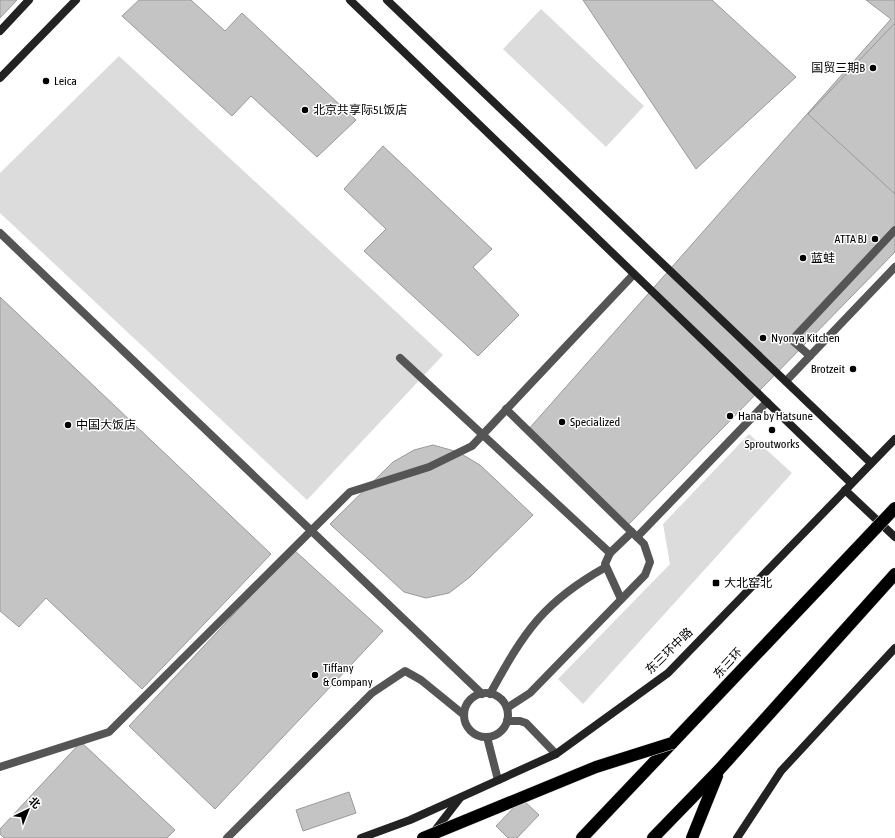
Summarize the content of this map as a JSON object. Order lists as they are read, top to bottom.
{
  "streets": {
    "highway": ["东三环"],
    "main road": ["东三环中路"]
  },
  "places": {
    "other": [
      "国贸三期B",
      "Leica",
      "北京共享际5L饭店",
      "ATTA BJ",
      "蓝蛙",
      "Nyonya Kitchen",
      "Brotzeit",
      "Hana by Hatsune",
      "Specialized",
      "中国大饭店",
      "Sproutworks",
      "Tiffany & Company"
    ],
    "transit": ["大北窑北"]
  },
  "north": "top right"
}
